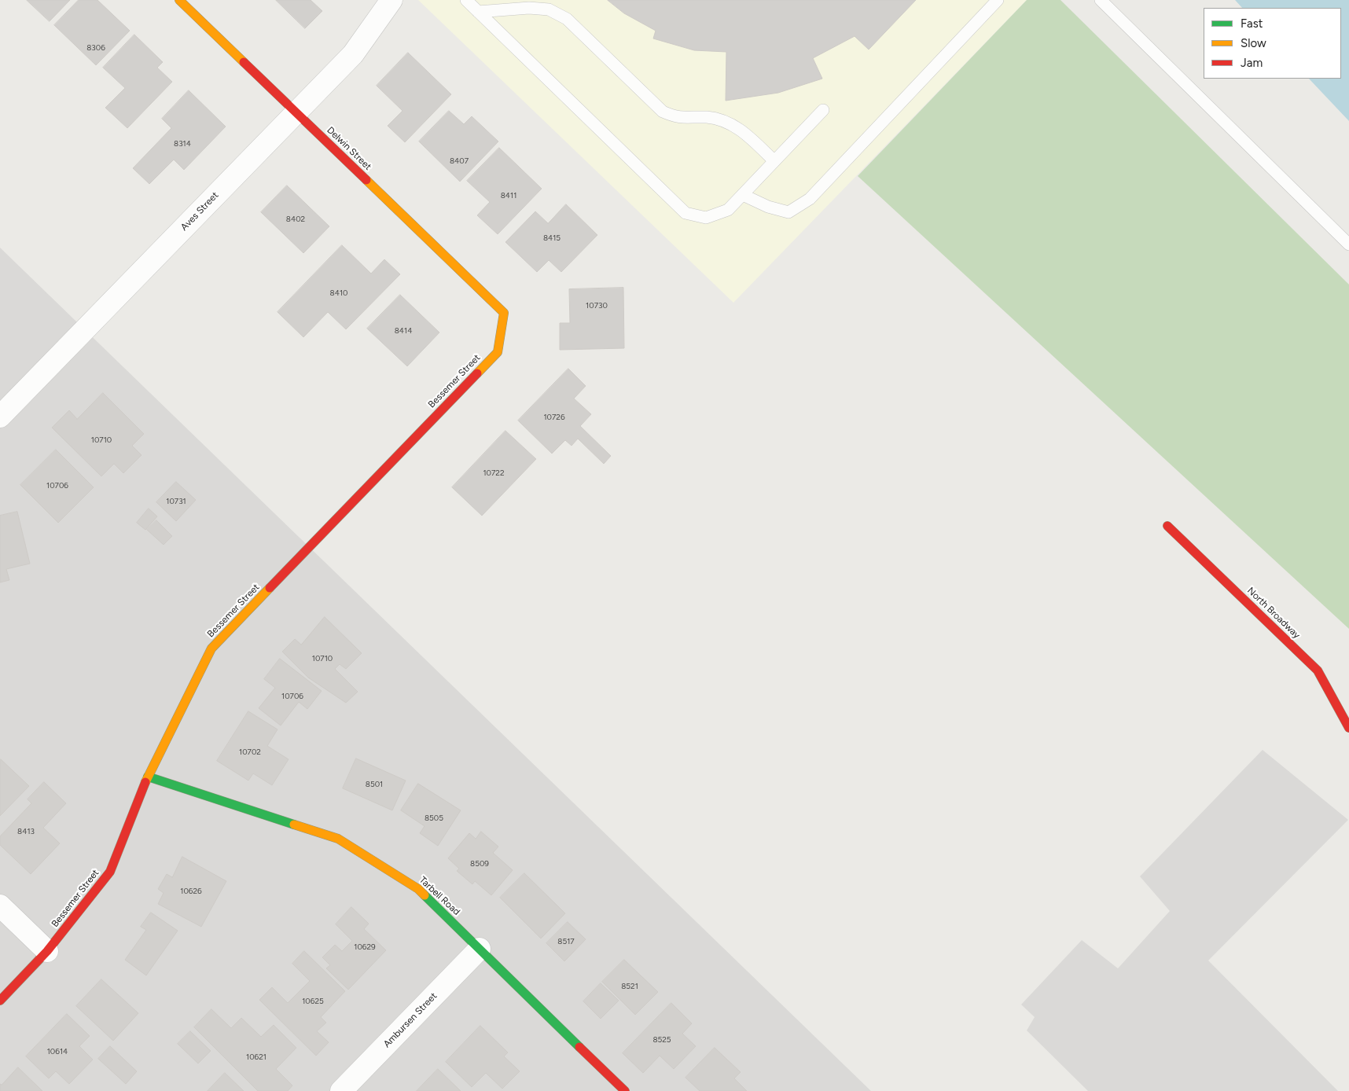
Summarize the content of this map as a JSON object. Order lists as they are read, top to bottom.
{
  "streets": {
    "street": [
      "Delwin Street",
      "Aves Street",
      "Bessemer Street",
      "North Broadway",
      "Tarbell Road",
      "Ambursen Street"
    ]
  },
  "crossings": [
    ["Delwin Street", "Aves Street"],
    ["Delwin Street", "Bessemer Street"],
    ["Bessemer Street", "Tarbell Road"],
    ["Tarbell Road", "Ambursen Street"]
  ],
  "house_numbers": [
    "8306",
    "8314",
    "8407",
    "8411",
    "8402",
    "8415",
    "8410",
    "10730",
    "8414",
    "10726",
    "10710",
    "10722",
    "10706",
    "10731",
    "10710",
    "10706",
    "10702",
    "8501",
    "8505",
    "8413",
    "8509",
    "10626",
    "8517",
    "10629",
    "8521",
    "10625",
    "8525",
    "10614",
    "10621"
  ],
  "legend": ["Fast", "Slow", "Jam"]
}
